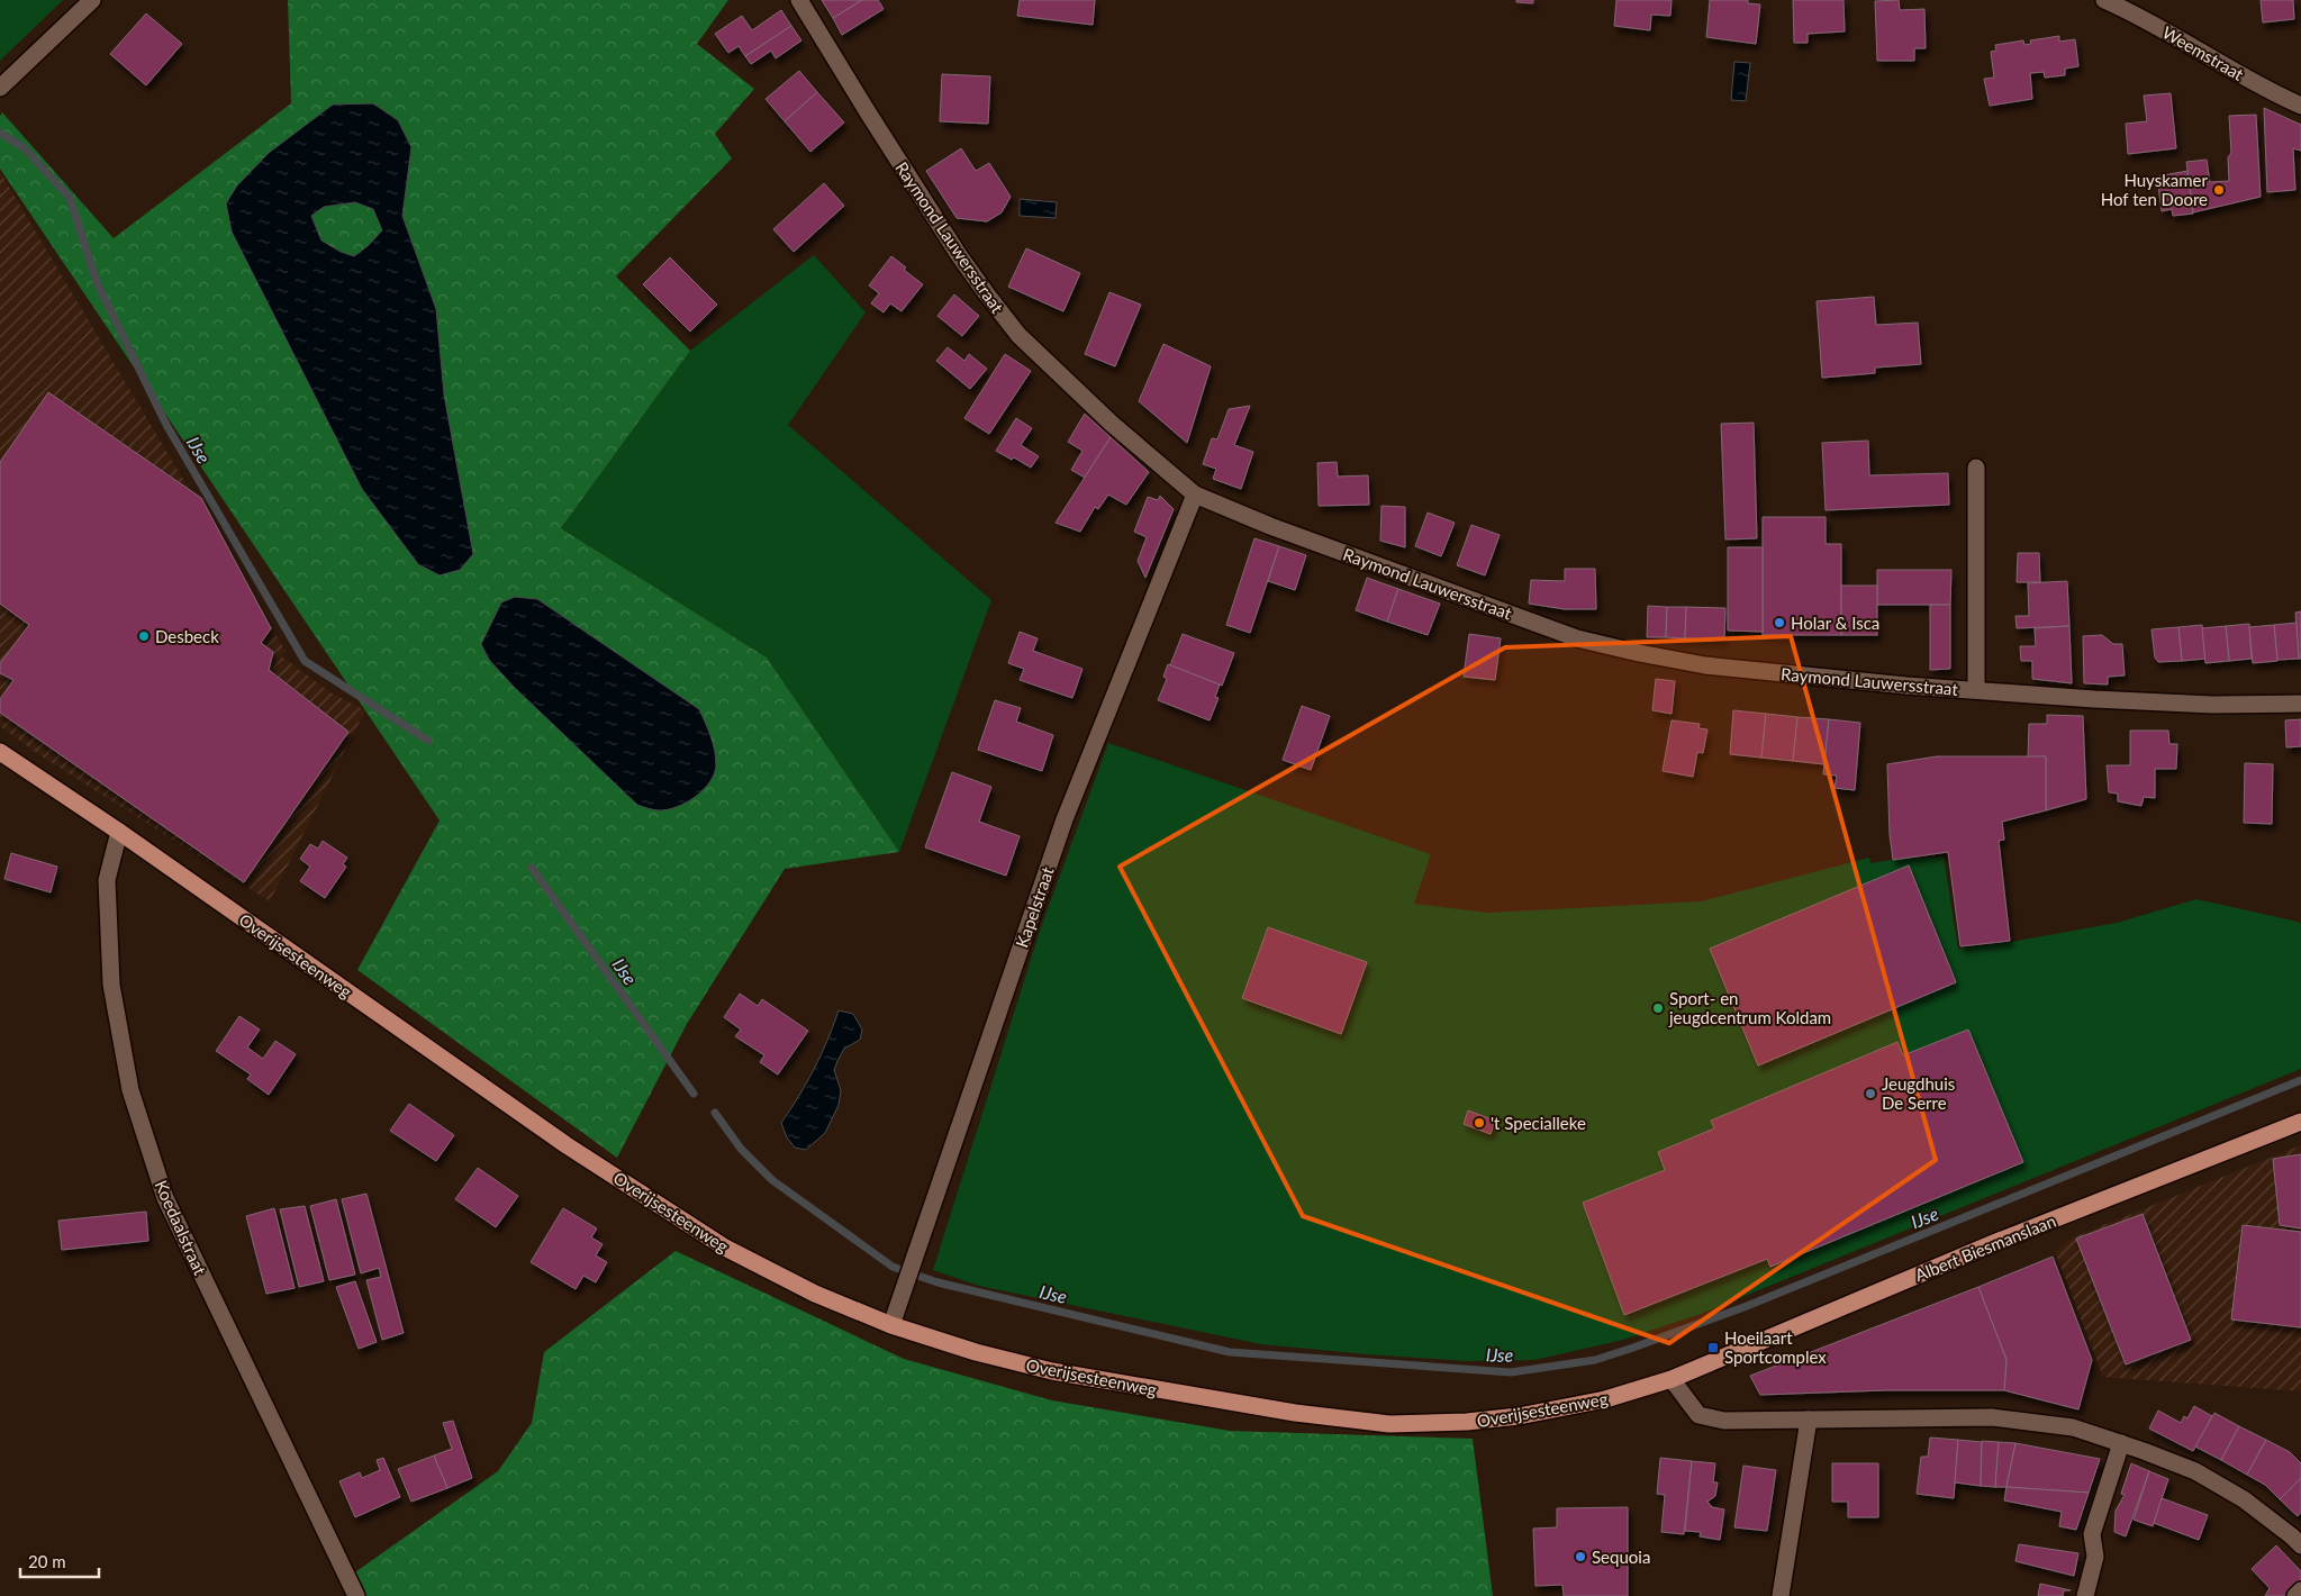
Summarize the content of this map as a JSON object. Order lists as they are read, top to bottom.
{
  "streets": {
    "main road": ["Overijsesteenweg", "Albert Biesmanslaan"],
    "street": [
      "Weemstraat",
      "Raymond Lauwersstraat",
      "Kapelstraat",
      "Koedaalstraat"
    ]
  },
  "crossings": [
    ["Raymond Lauwersstraat", "Kapelstraat"],
    ["Kapelstraat", "Overijsesteenweg"],
    ["Overijsesteenweg", "Koedaalstraat"],
    ["Overijsesteenweg", "Albert Biesmanslaan"]
  ],
  "water": ["IJse"],
  "places": {
    "other": [
      "Huyskamer Hof ten Doore",
      "Holar & Isca",
      "Desbeck",
      "Sport- en jeugdcentrum Koldam",
      "Jeugdhuis De Serre",
      "'t Specialleke",
      "Sequoia"
    ],
    "transit": ["Hoeilaart Sportcomplex"]
  },
  "scale_bar": "20 m"
}
